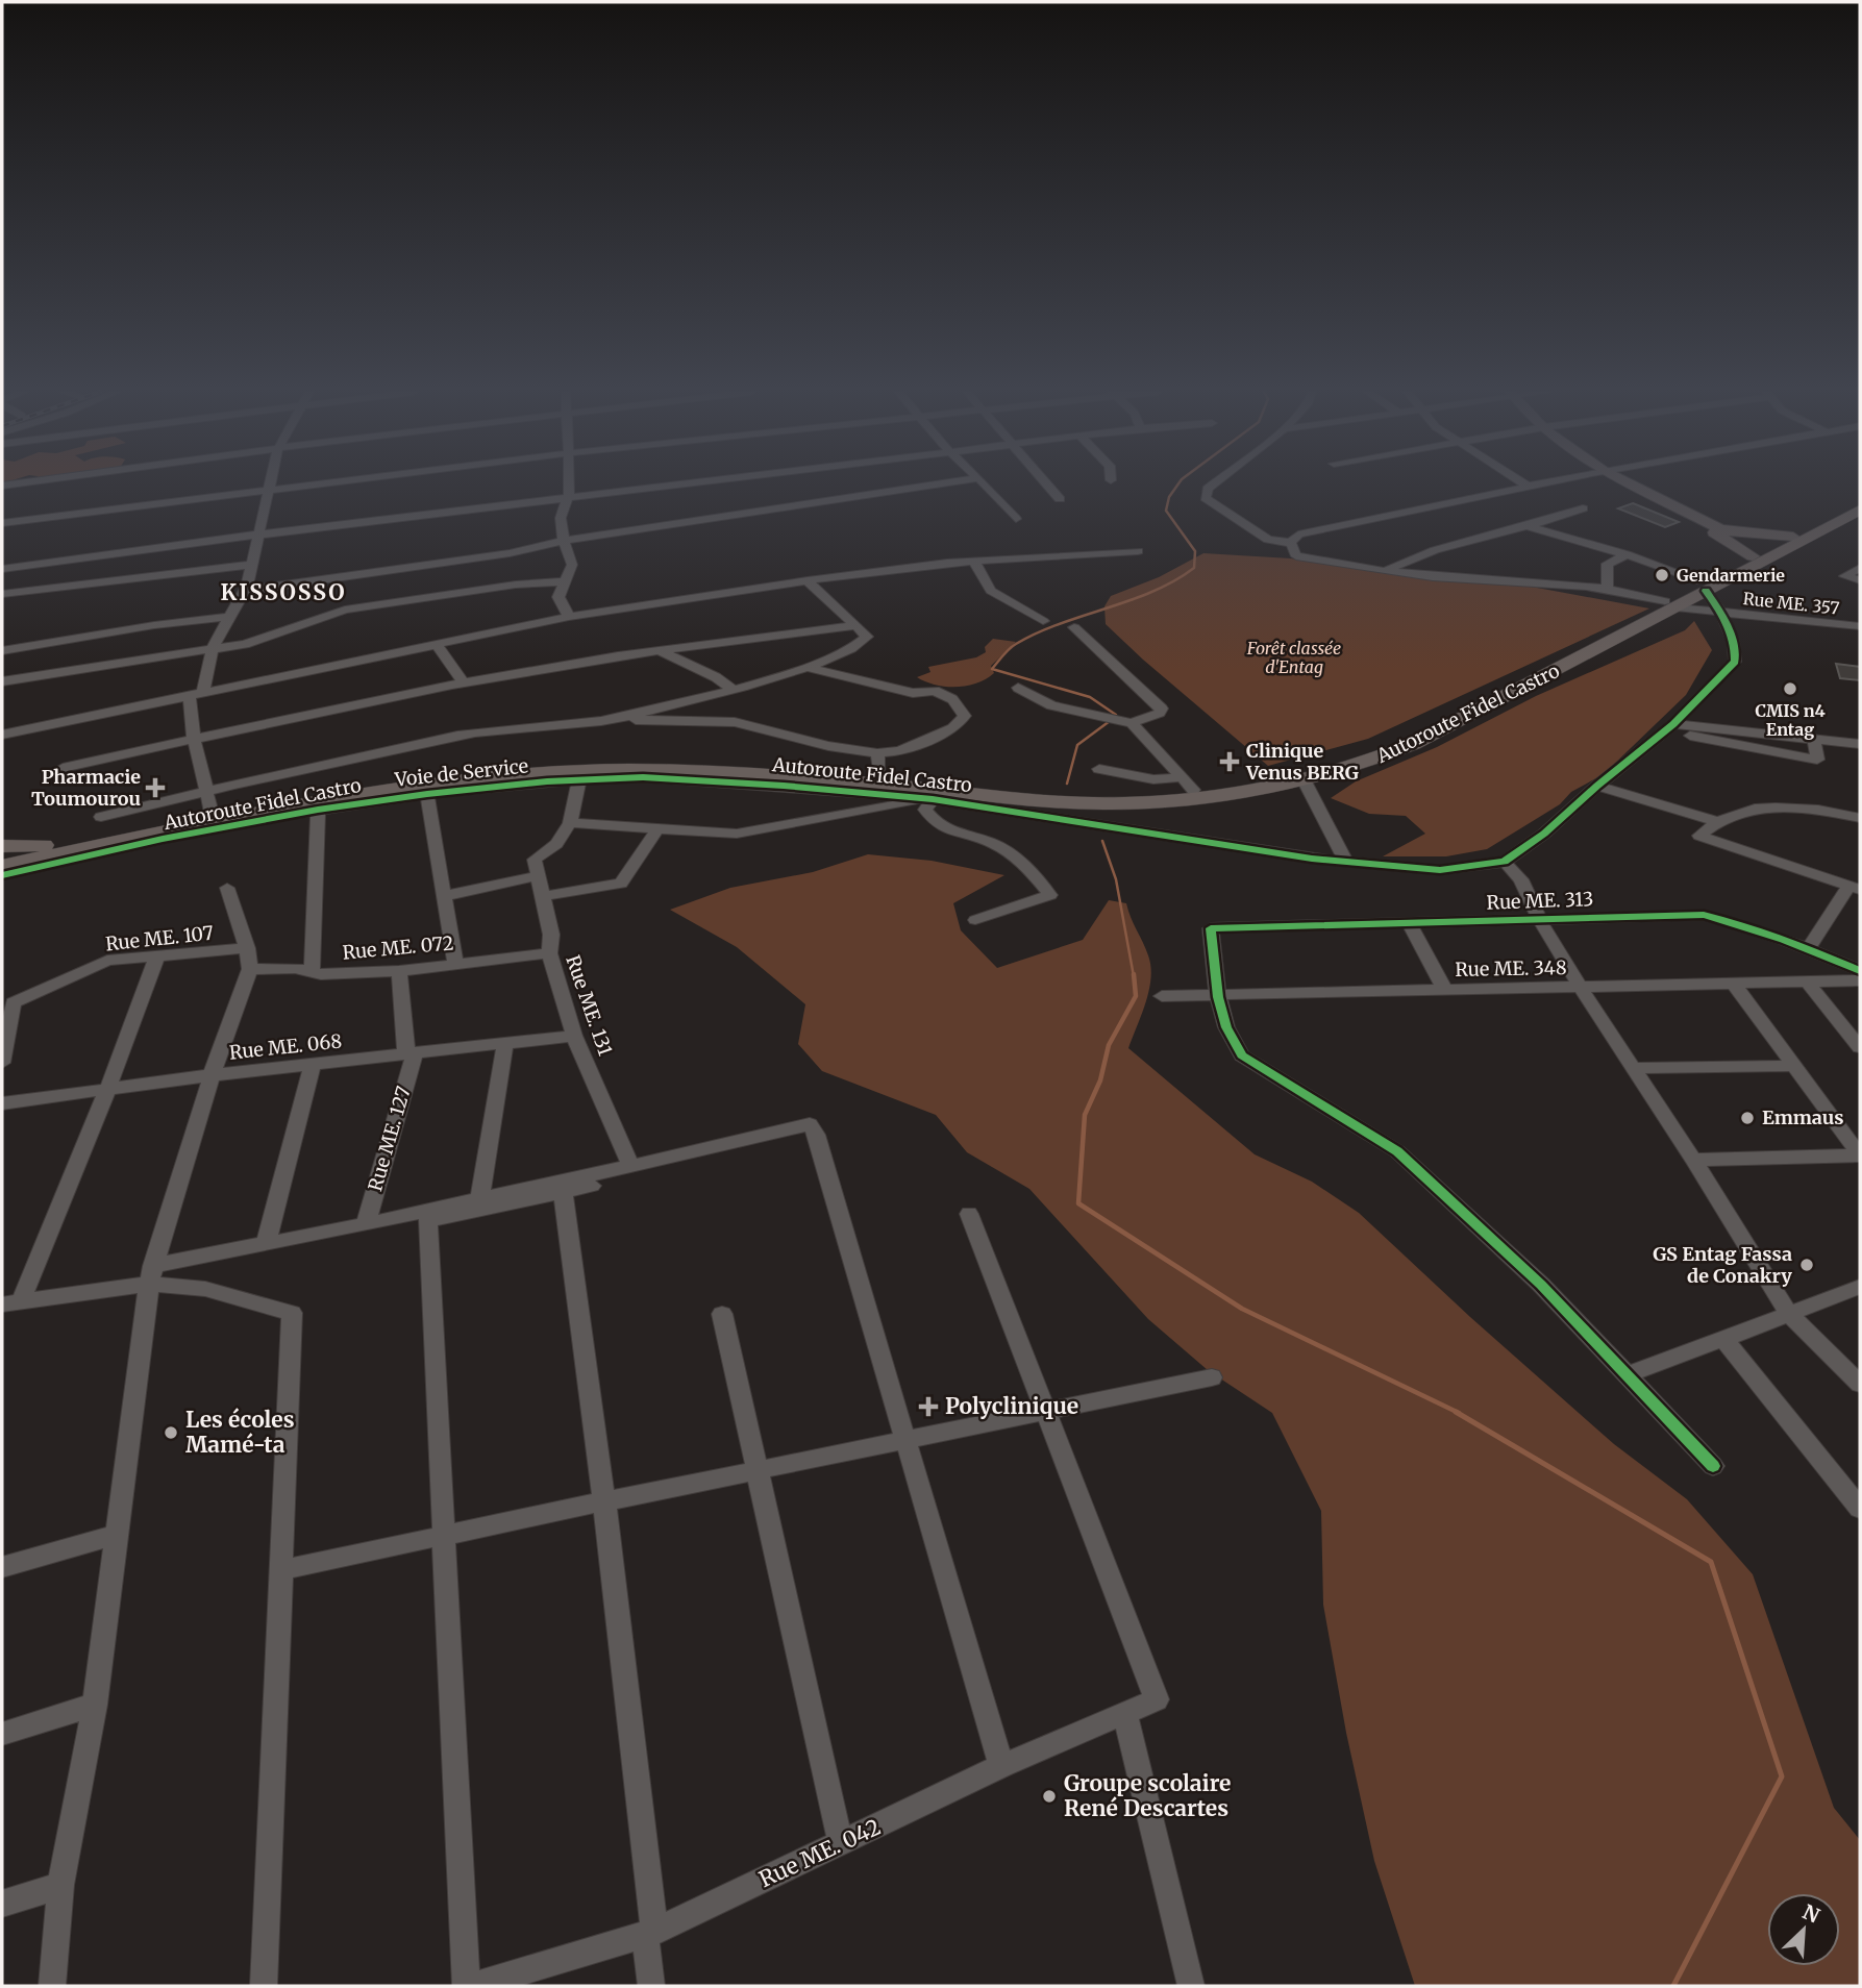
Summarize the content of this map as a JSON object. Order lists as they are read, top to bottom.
{
  "streets": {
    "highway": ["Autoroute Fidel Castro"],
    "street": [
      "Rue ME. 357",
      "Voie de Service",
      "Rue ME. 313",
      "Rue ME. 107",
      "Rue ME. 072",
      "Rue ME. 348",
      "Rue ME. 131",
      "Rue ME. 068",
      "Rue ME. 127",
      "Rue ME. 042"
    ]
  },
  "crossings": [
    ["Rue ME. 357", "Autoroute Fidel Castro"],
    ["Autoroute Fidel Castro", "Voie de Service"],
    ["Rue ME. 313", "Rue ME. 348"],
    ["Rue ME. 107", "Rue ME. 072"],
    ["Rue ME. 072", "Rue ME. 131"],
    ["Rue ME. 072", "Rue ME. 127"],
    ["Rue ME. 131", "Rue ME. 068"],
    ["Rue ME. 068", "Rue ME. 127"]
  ],
  "districts": ["KISSOSSO"],
  "parks": ["Forêt classée d'Entag"],
  "places": {
    "other": [
      "Gendarmerie",
      "CMIS n4 Entag",
      "Emmaus",
      "GS Entag Fassa de Conakry",
      "Les écoles Mamé-ta",
      "Groupe scolaire René Descartes"
    ],
    "health": ["Clinique Venus BERG", "Pharmacie Toumourou", "Polyclinique"]
  },
  "north": "top right"
}
